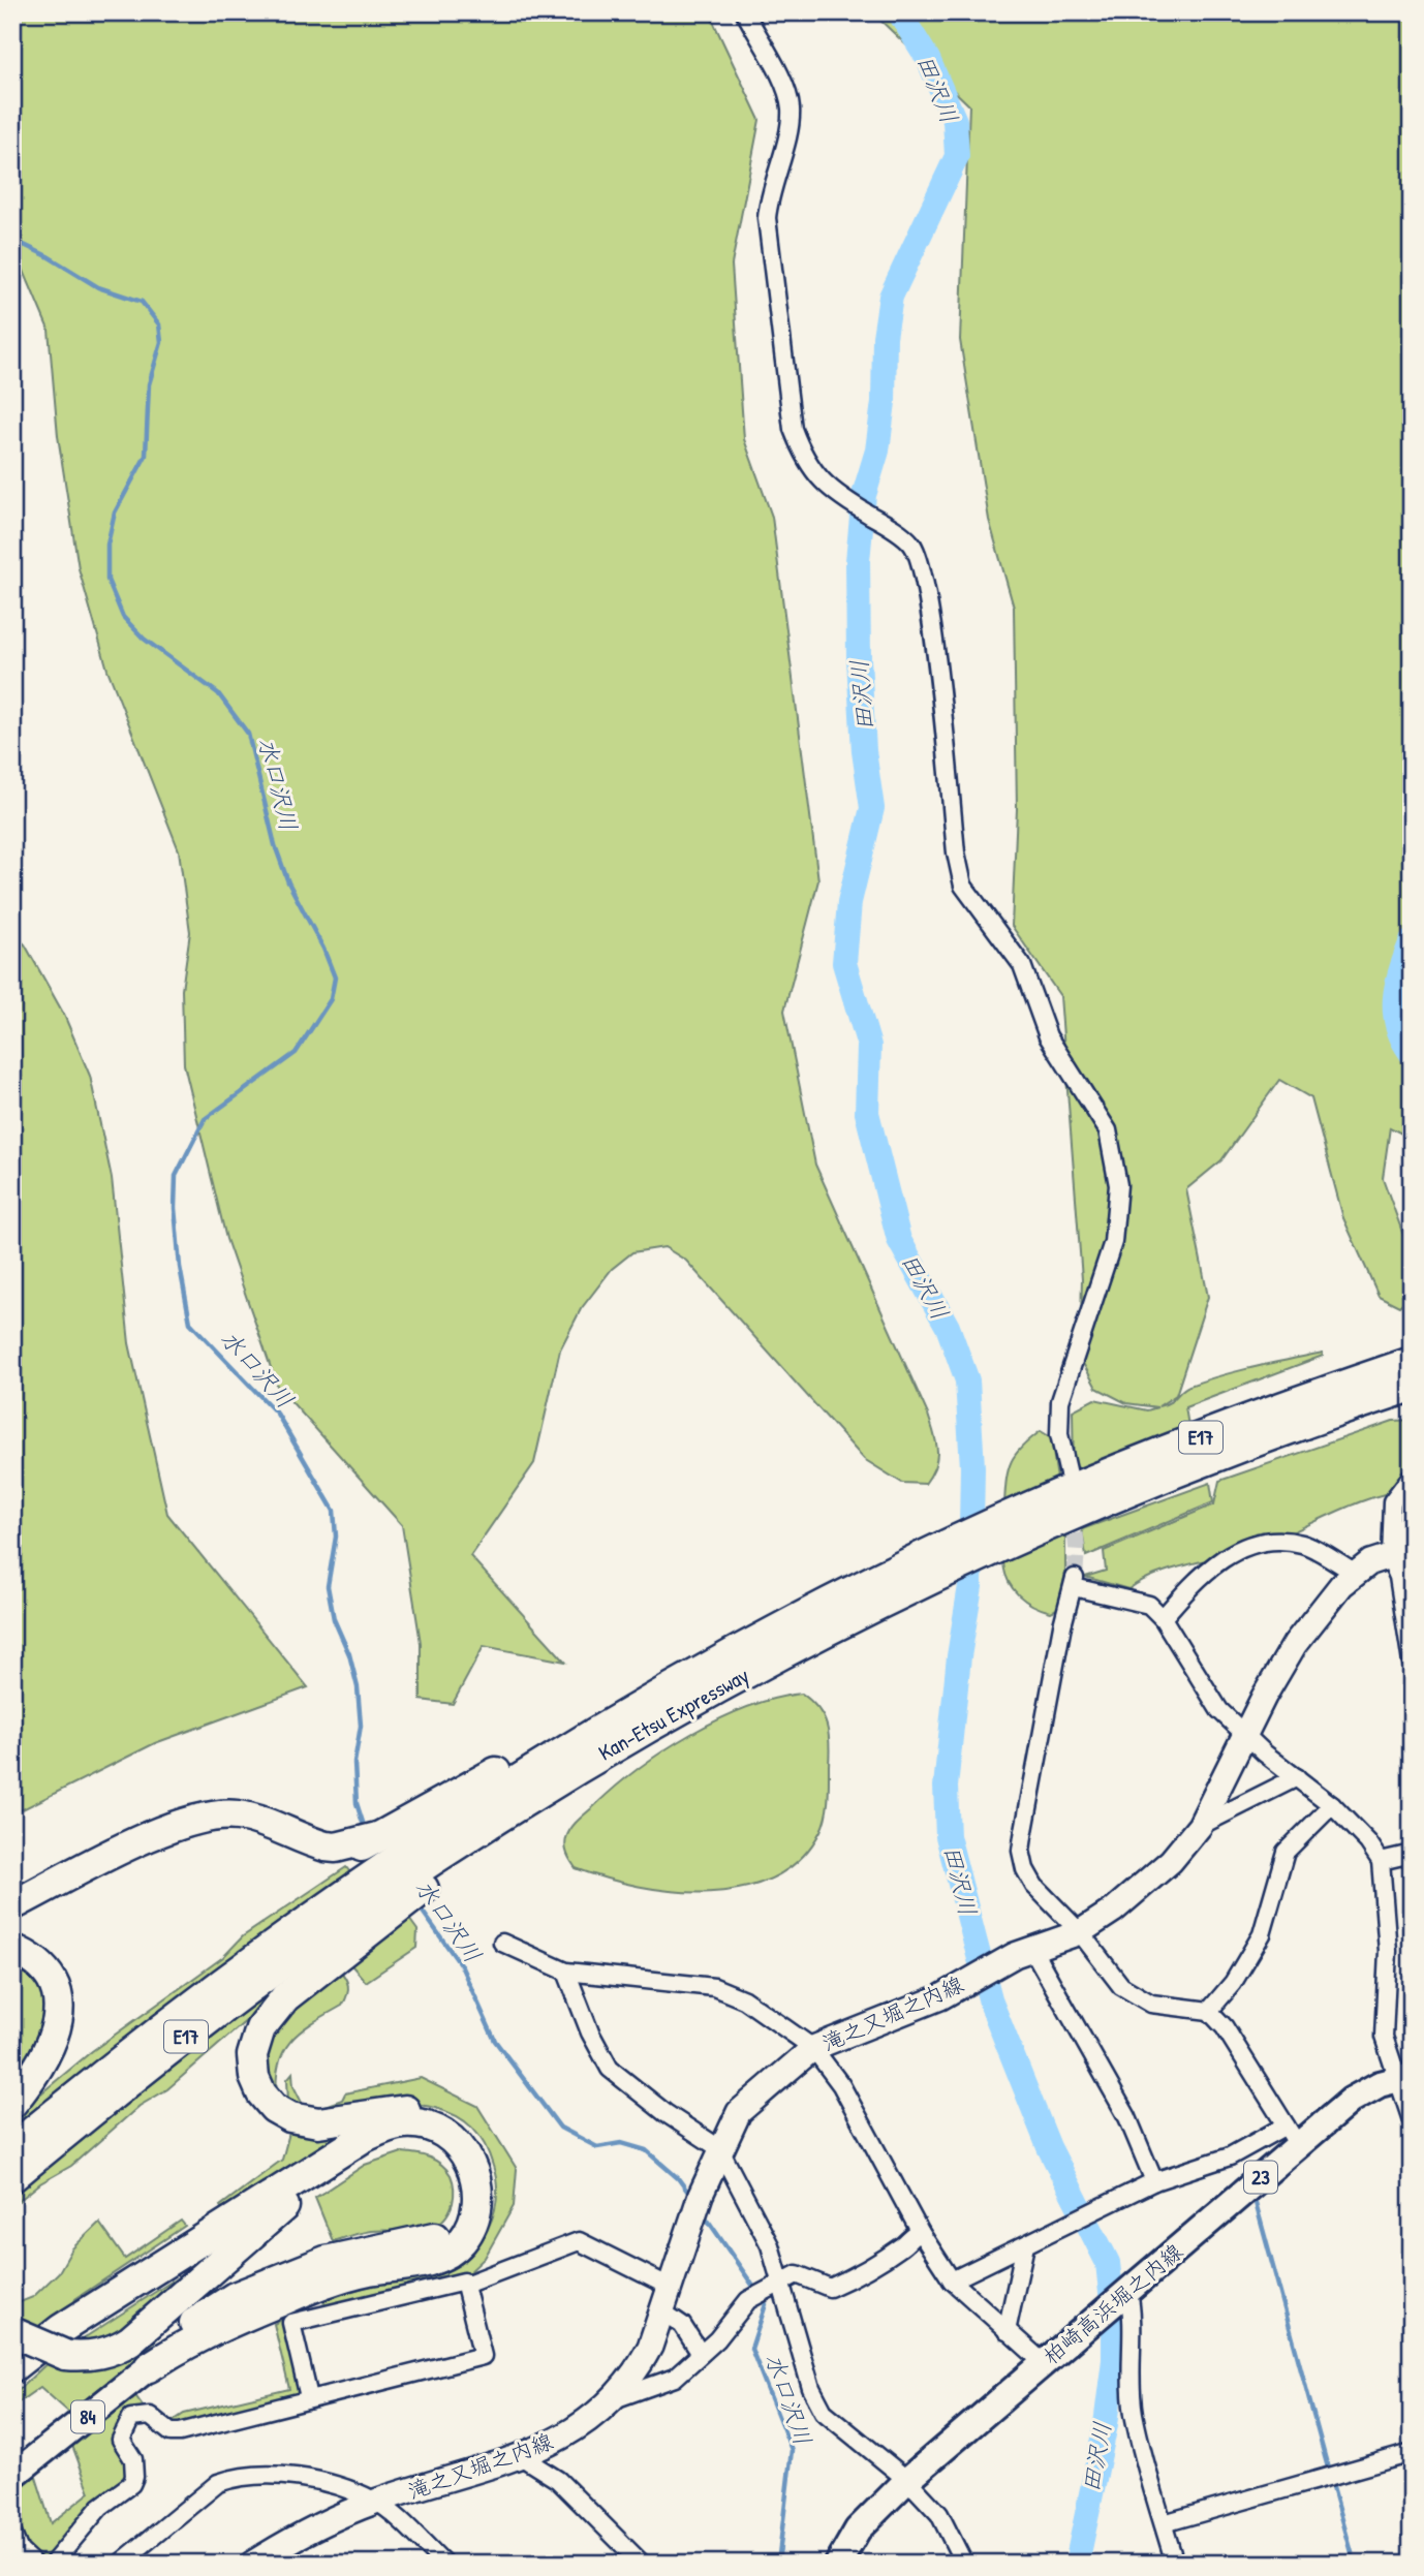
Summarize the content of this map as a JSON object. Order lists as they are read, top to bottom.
{
  "streets": {
    "highway": ["E17", "Kan-Etsu Expressway"],
    "main road": [
      "滝之又堀之内線",
      "23",
      "柏崎高浜堀之内線",
      "84"
    ]
  },
  "water": ["田沢川", "水口沢川"]
}
